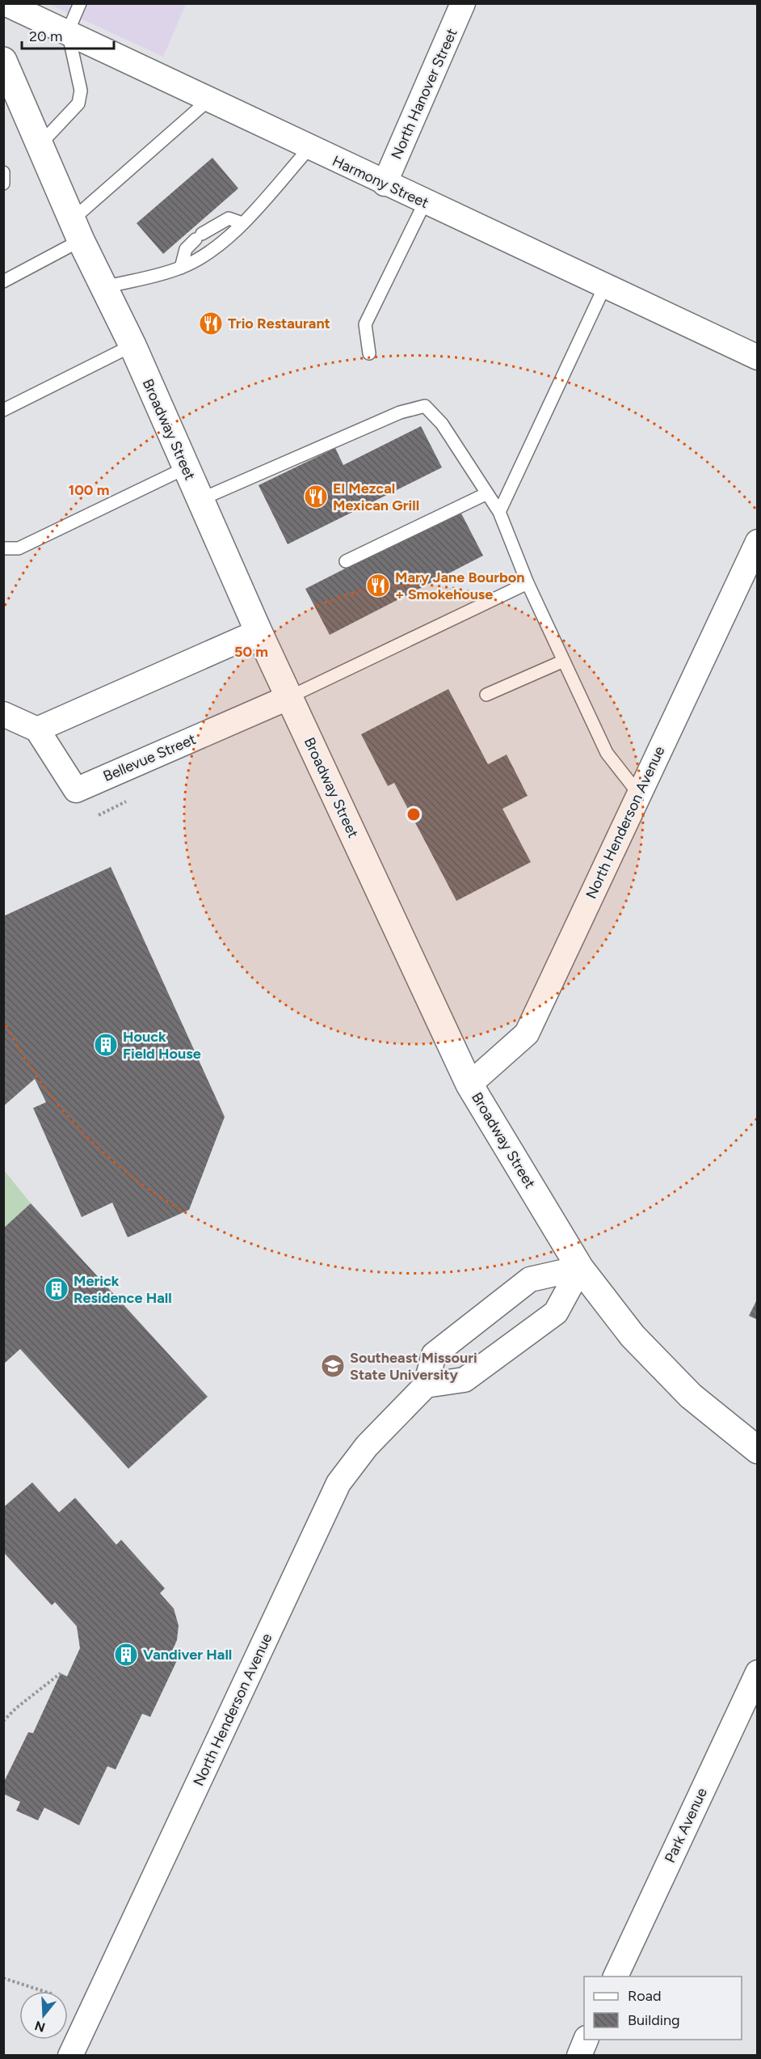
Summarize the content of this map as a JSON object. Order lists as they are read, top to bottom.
{
  "streets": {
    "main road": ["Broadway Street"],
    "street": [
      "North Hanover Street",
      "Harmony Street",
      "Bellevue Street",
      "North Henderson Avenue",
      "Park Avenue"
    ]
  },
  "crossings": [
    ["North Hanover Street", "Harmony Street"],
    ["Broadway Street", "Bellevue Street"],
    ["Broadway Street", "North Henderson Avenue"]
  ],
  "places": {
    "restaurant": ["Trio Restaurant", "El Mezcal Mexican Grill", "Mary Jane Bourbon + Smokehouse"],
    "building": ["Houck Field House", "Merick Residence Hall", "Vandiver Hall"],
    "school or university": ["Southeast Missouri State University"]
  },
  "legend": ["Road", "Building"],
  "scale_bar": "20 m",
  "north": "bottom",
  "rings": ["100 m", "50 m"]
}
